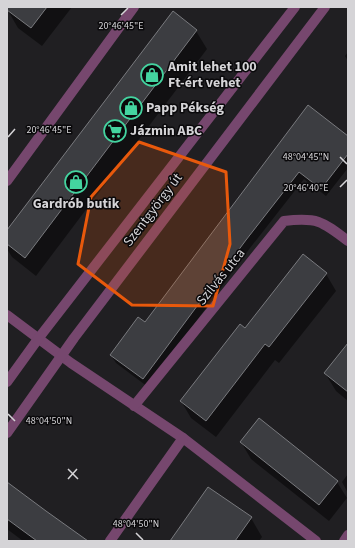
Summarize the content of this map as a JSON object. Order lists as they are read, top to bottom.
{
  "streets": {
    "street": ["Szentgyörgy út", "Szilvás utca"]
  },
  "places": {
    "shop": ["Amit lehet 100 Ft-ért vehet", "Papp Pékség", "Gardrób butik"],
    "supermarket": ["Jázmin ABC"]
  },
  "coordinates": [
    "20°46'45\"E",
    "48°04'45\"N",
    "20°46'40\"E",
    "48°04'50\"N"
  ]
}
